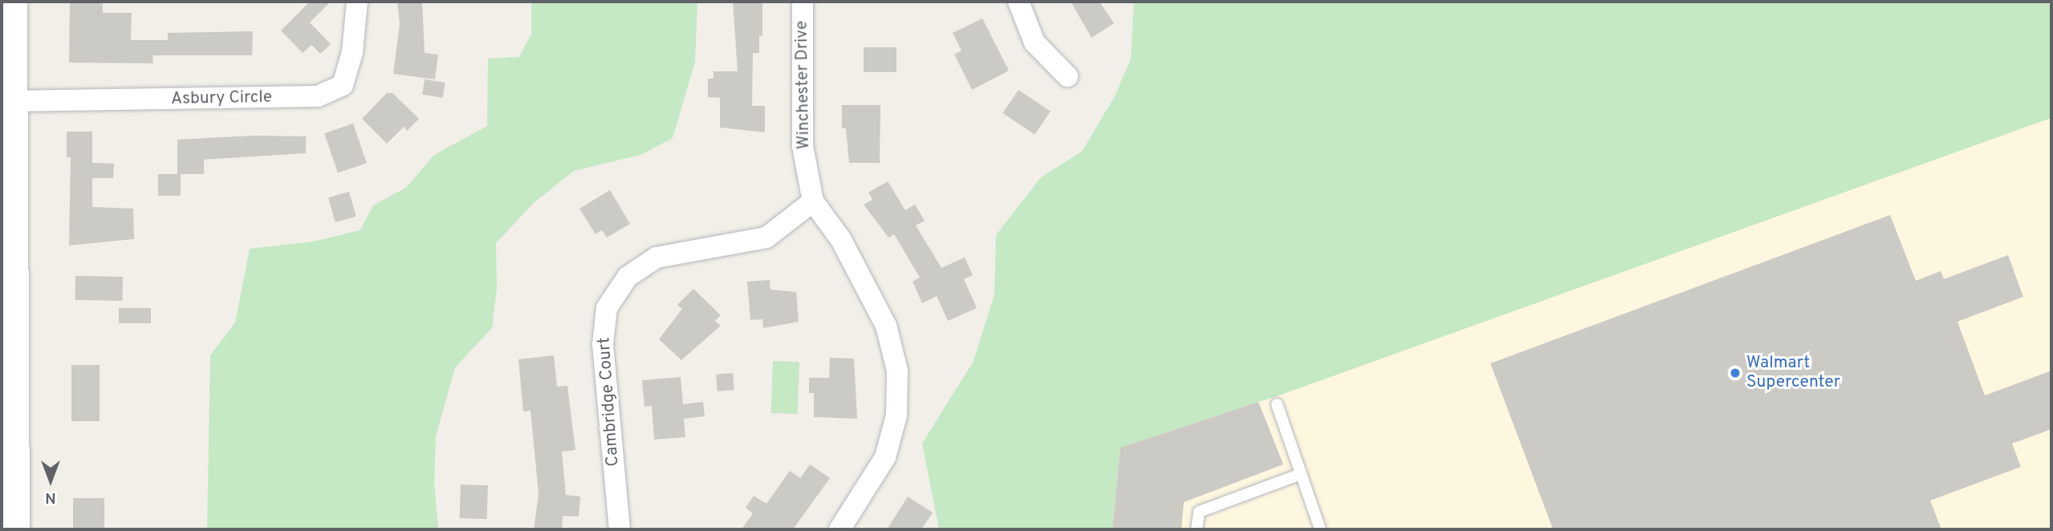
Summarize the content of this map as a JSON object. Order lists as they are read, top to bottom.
{
  "streets": {
    "street": ["Winchester Drive", "Asbury Circle", "Cambridge Court"]
  },
  "crossings": [
    ["Winchester Drive", "Cambridge Court"]
  ],
  "places": ["Walmart Supercenter"],
  "north": "bottom"
}
